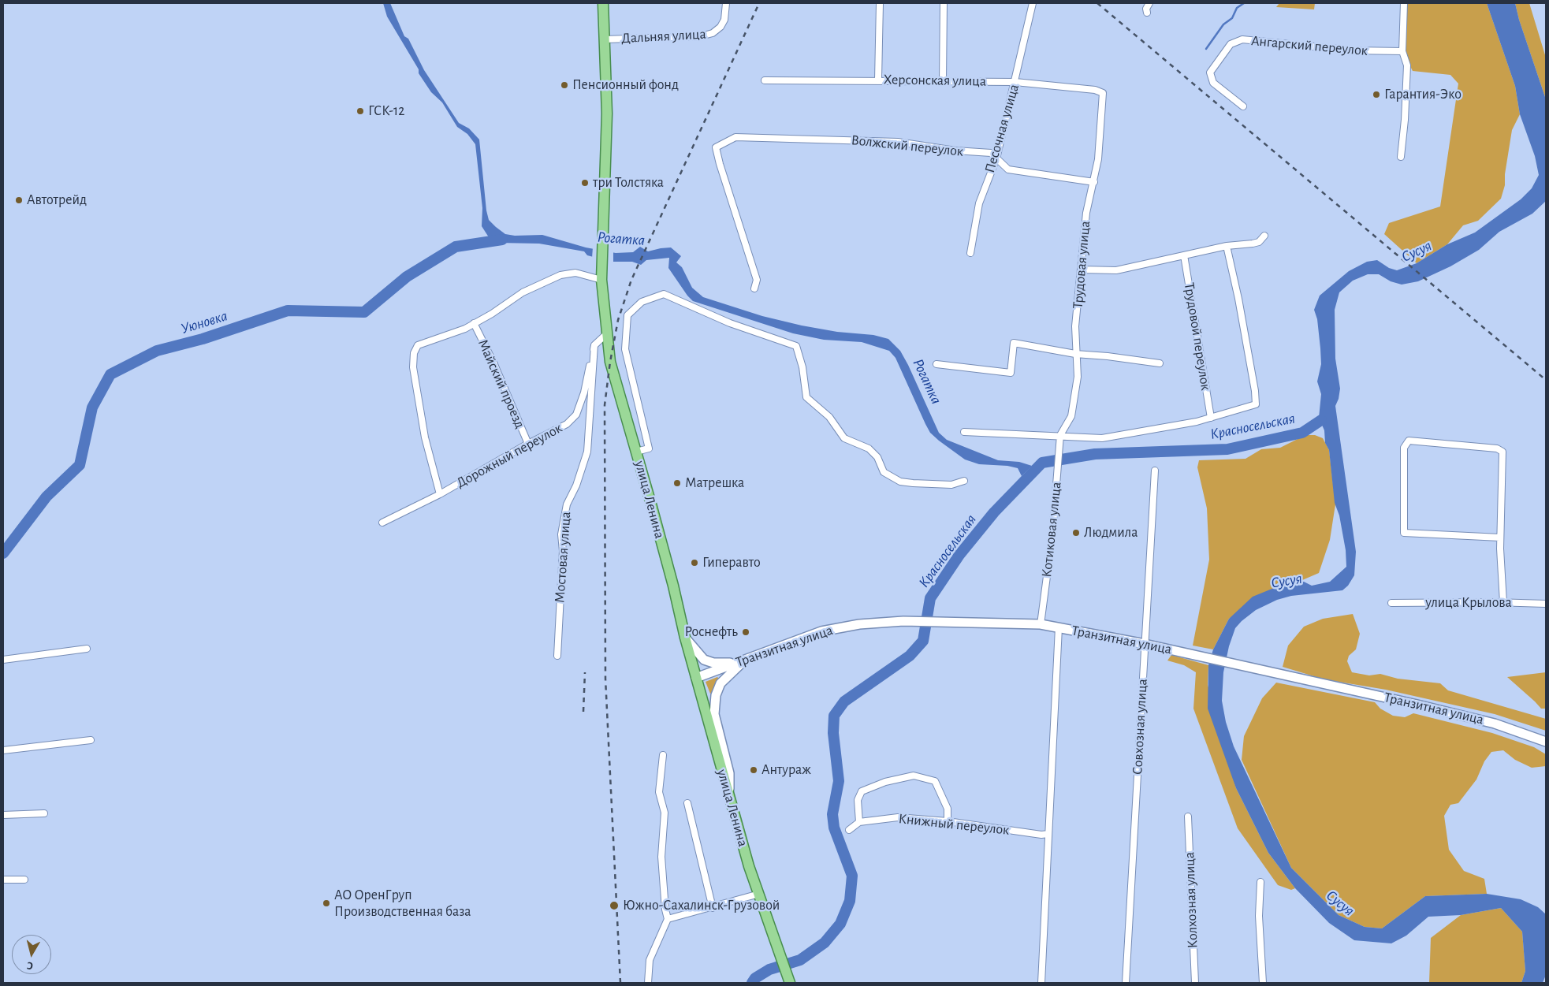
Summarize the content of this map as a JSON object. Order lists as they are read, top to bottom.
{
  "streets": {
    "main road": ["улица Ленина", "Транзитная улица"],
    "street": [
      "Дальняя улица",
      "Ангарский переулок",
      "Херсонская улица",
      "Песочная улица",
      "Волжский переулок",
      "Трудовая улица",
      "Трудовой переулок",
      "Майский проезд",
      "Дорожный переулок",
      "Котиковая улица",
      "Мостовая улица",
      "улица Крылова",
      "Совхозная улица",
      "Книжный переулок",
      "Колхозная улица"
    ]
  },
  "crossings": [
    ["Дальняя улица", "улица Ленина"],
    ["Херсонская улица", "Песочная улица"],
    ["Херсонская улица", "Трудовая улица"],
    ["Песочная улица", "Волжский переулок"],
    ["Волжский переулок", "Трудовая улица"],
    ["Трудовая улица", "Котиковая улица"],
    ["Майский проезд", "Дорожный переулок"],
    ["Дорожный переулок", "Мостовая улица"],
    ["улица Ленина", "Транзитная улица"],
    ["Котиковая улица", "Транзитная улица"],
    ["Транзитная улица", "Совхозная улица"]
  ],
  "water": [
    "Рогатка",
    "Сусуя",
    "Уюновка",
    "Красносельская"
  ],
  "places": [
    "Пенсионный фонд",
    "Гарантия-Эко",
    "ГСК-12",
    "три Толстяка",
    "Автотрейд",
    "Матрешка",
    "Людмила",
    "Гиперавто",
    "Роснефть",
    "Антураж",
    "АО ОренГруп Производственная база",
    "Южно-Сахалинск-Грузовой"
  ],
  "north": "bottom"
}
